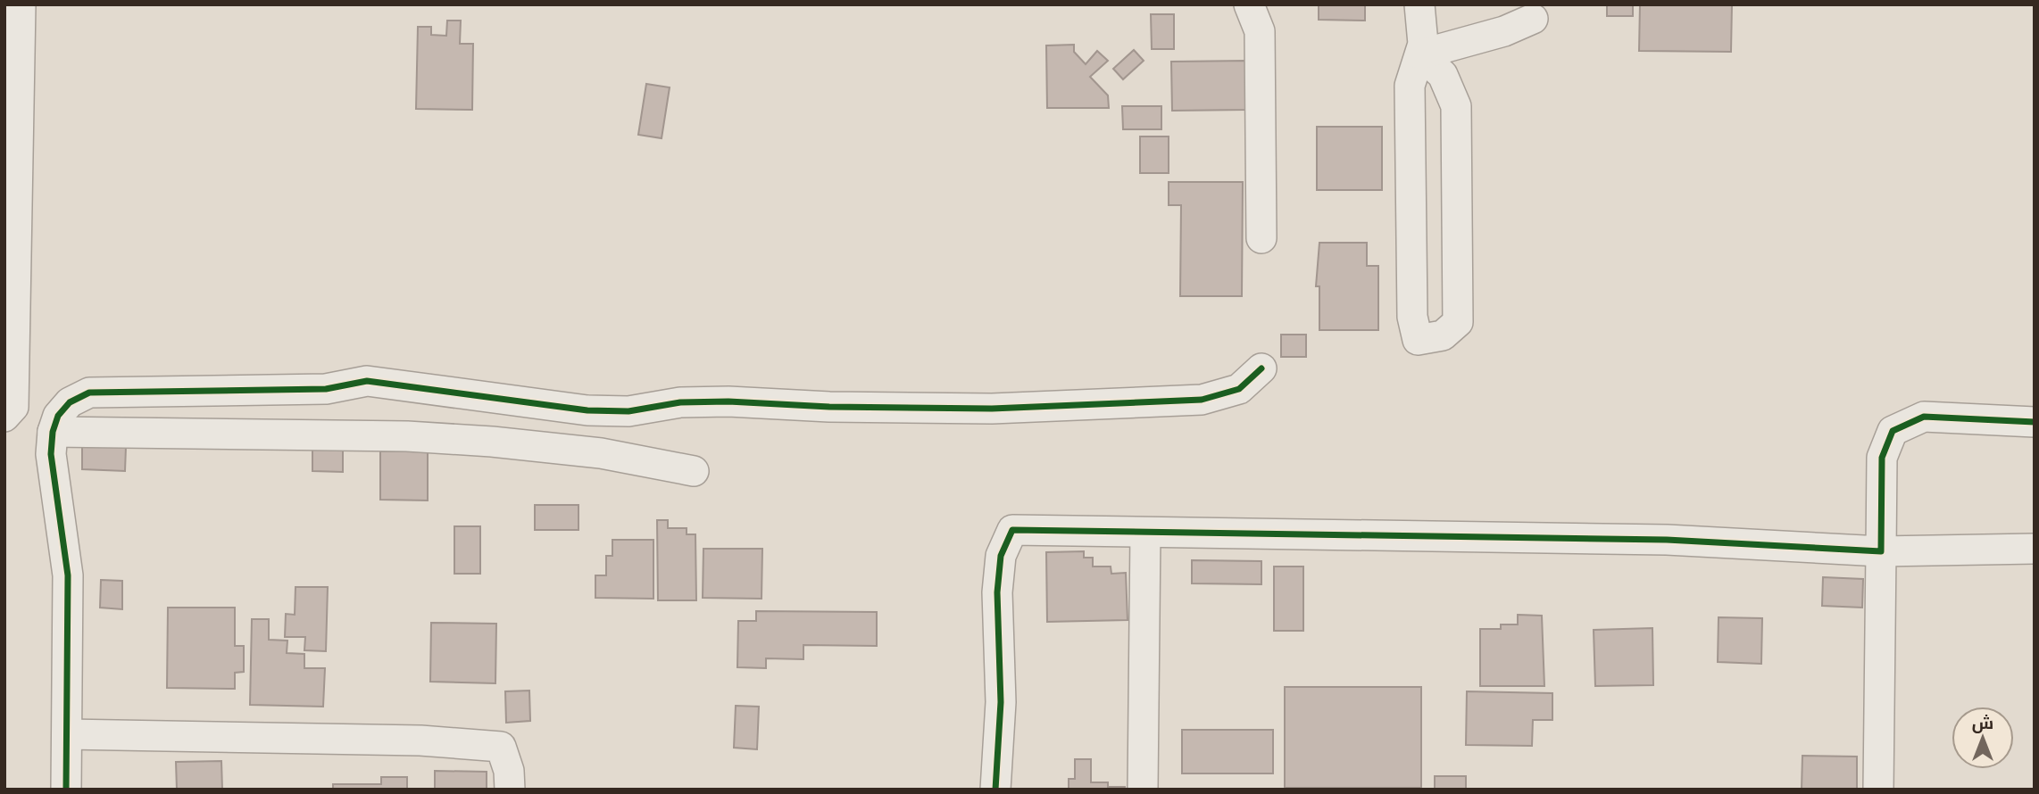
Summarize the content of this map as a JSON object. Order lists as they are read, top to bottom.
{
  "north": "top"
}
